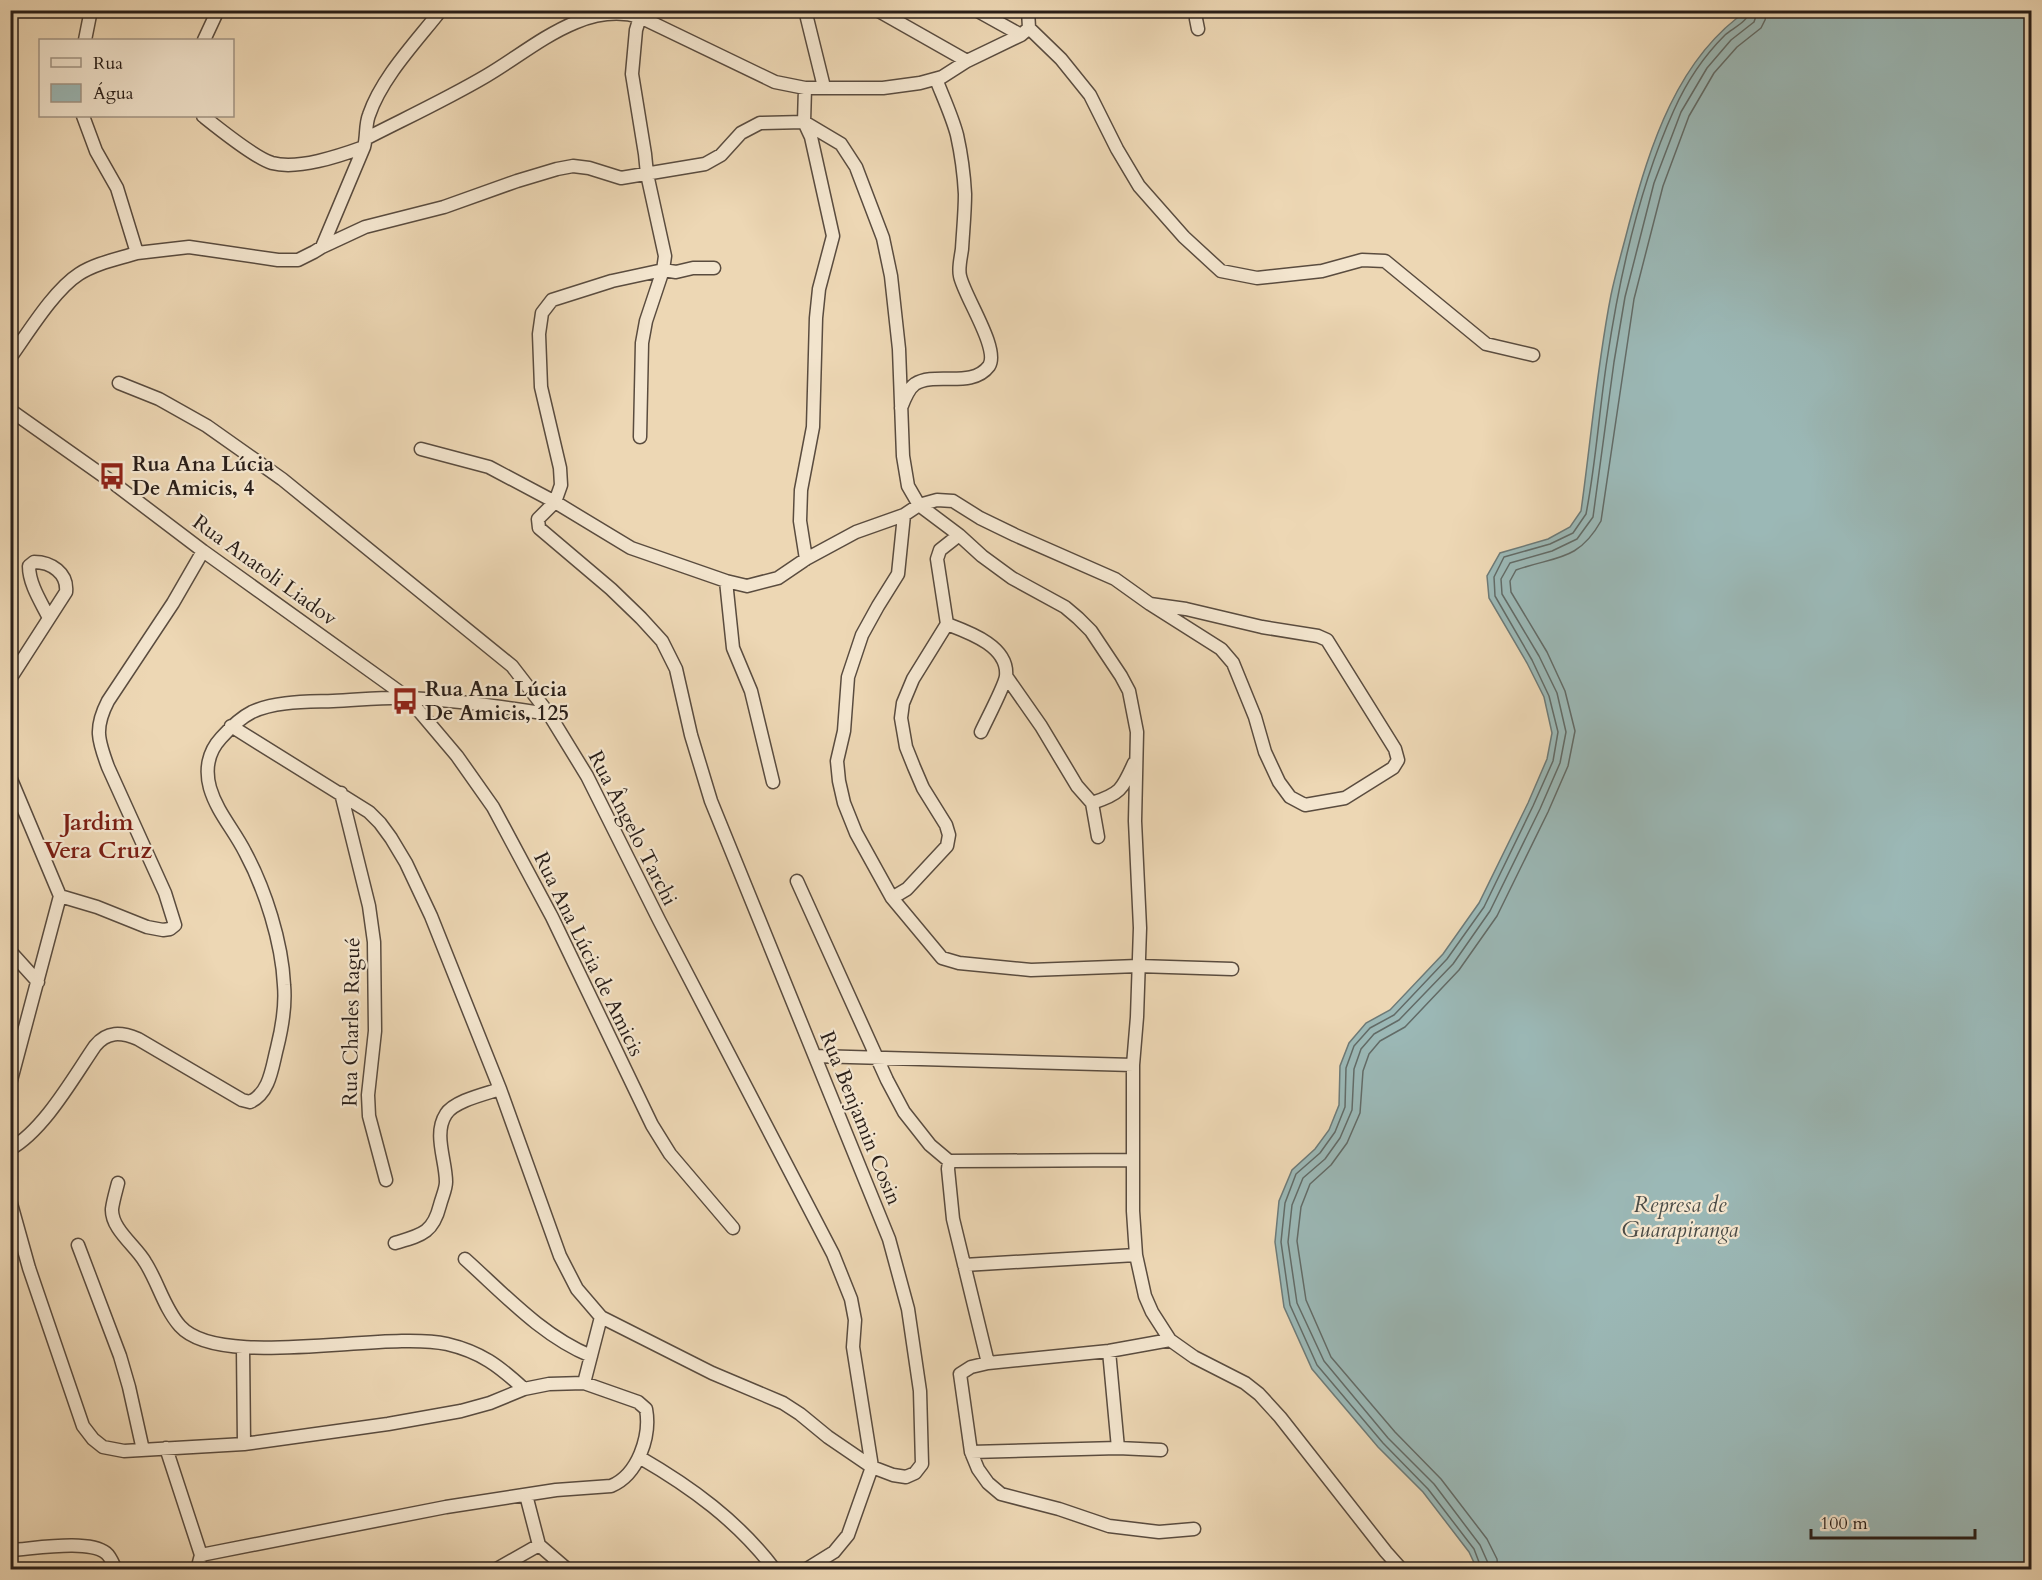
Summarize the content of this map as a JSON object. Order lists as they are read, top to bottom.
{
  "streets": {
    "street": [
      "Rua Anatoli Liadov",
      "Rua Ângelo Tarchi",
      "Rua Ana Lúcia de Amicis",
      "Rua Charles Ragué",
      "Rua Benjamin Cosin"
    ]
  },
  "crossings": [
    ["Rua Anatoli Liadov", "Rua Ana Lúcia de Amicis"],
    ["Rua Ângelo Tarchi", "Rua Benjamin Cosin"],
    ["Rua Charles Ragué", "Rua Benjamin Cosin"]
  ],
  "districts": ["Jardim Vera Cruz"],
  "water": ["Represa de Guarapiranga"],
  "places": {
    "bus stop": ["Rua Ana Lúcia De Amicis, 4", "Rua Ana Lúcia De Amicis, 125"]
  },
  "legend": ["Rua", "Água"],
  "scale_bar": "100 m"
}
